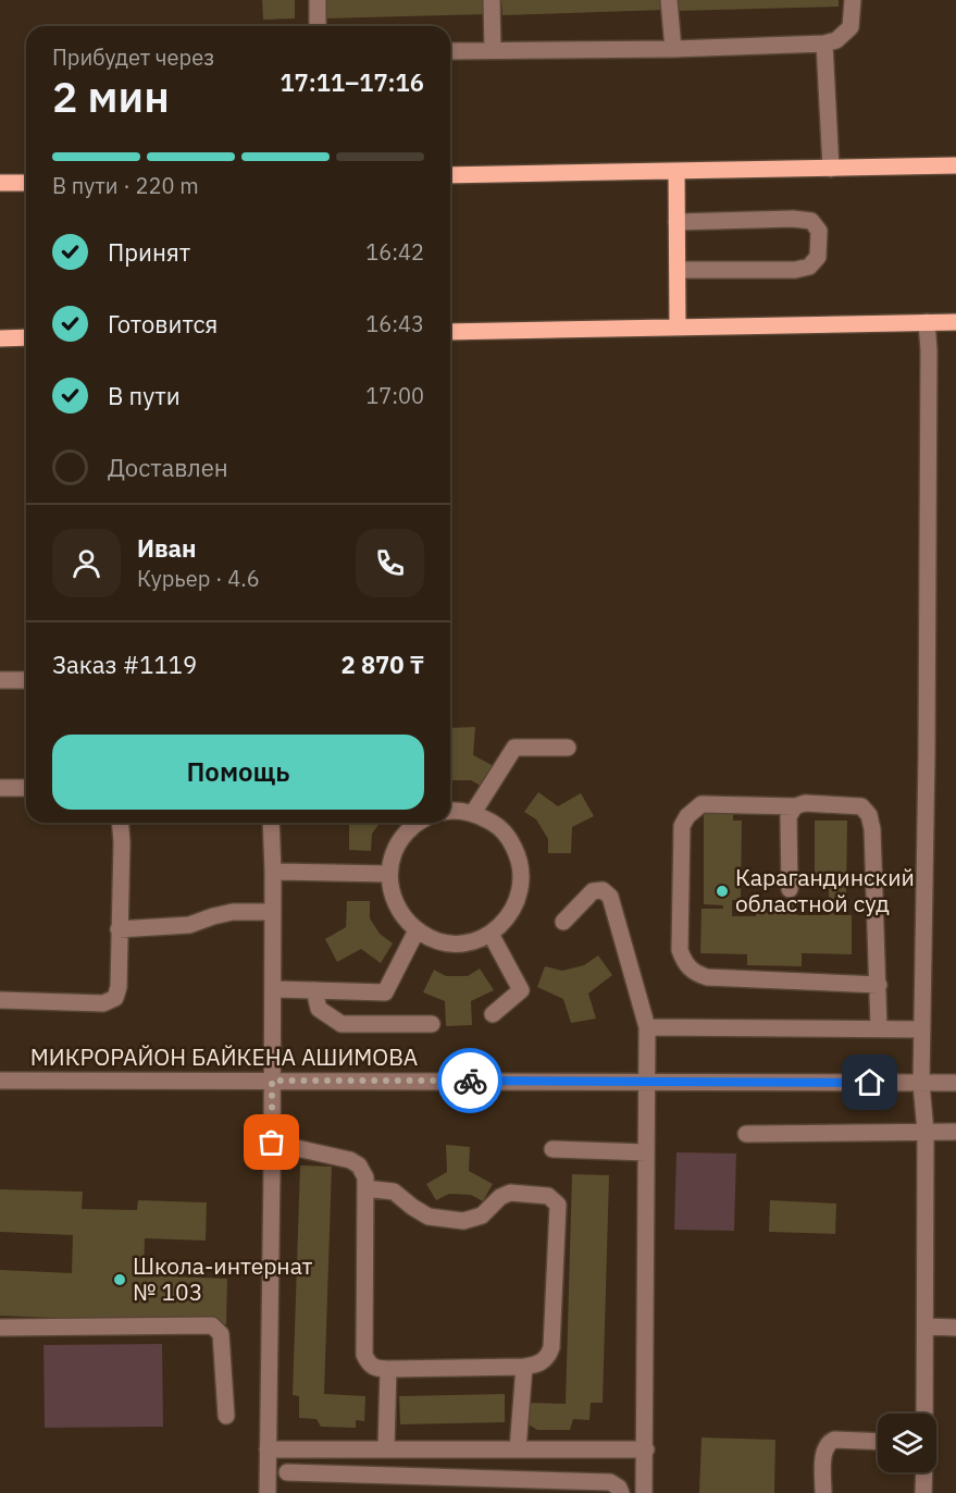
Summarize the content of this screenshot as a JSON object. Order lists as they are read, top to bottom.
{
  "streets": {
    "street": ["МИКРОРАЙОН БАЙКЕНА АШИМОВА"]
  },
  "places": ["Карагандинский областной суд", "Школа-интернат № 103"],
  "page": {
    "heading": ["2 мин", "Прибудет через", "17:11–17:16"],
    "panel": [
      "Иван",
      "Курьер · 4.6",
      "Заказ #1119",
      "2 870 ₸"
    ],
    "bar": "В пути · 220 m",
    "list": [
      ["Принят", "16:42"],
      ["Готовится", "16:43"],
      ["В пути", "17:00"],
      "Доставлен"
    ],
    "buttons": "Помощь"
  }
}
